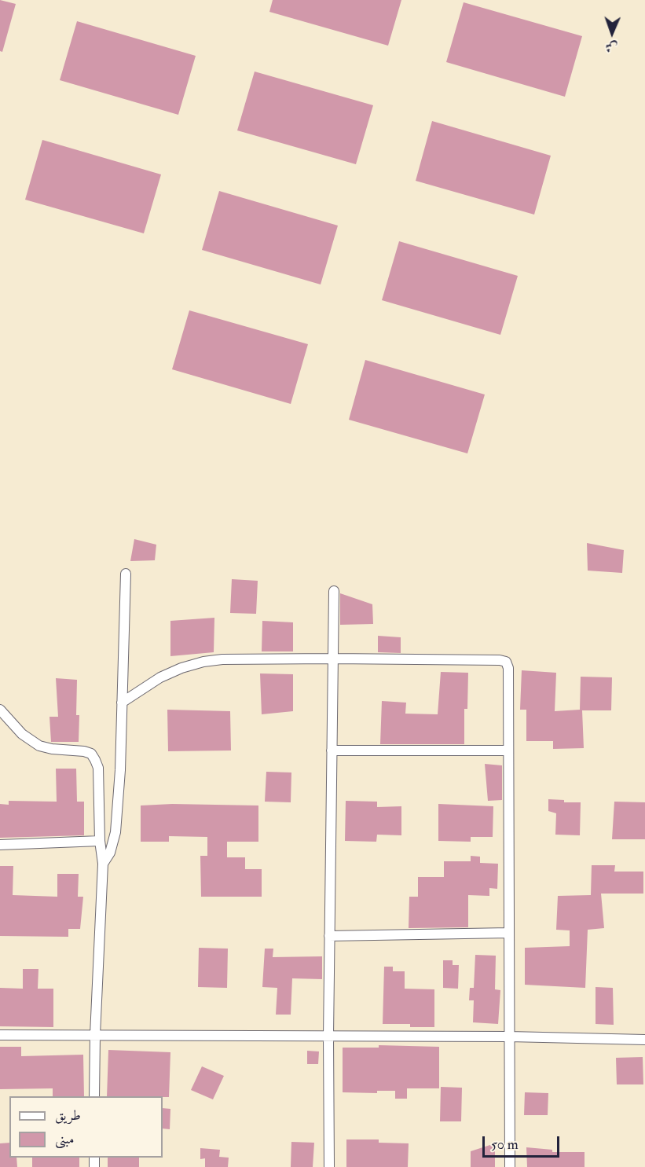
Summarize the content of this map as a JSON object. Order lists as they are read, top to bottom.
{
  "legend": ["طريق", "مبنى"],
  "scale_bar": "50 m",
  "north": "bottom"
}
